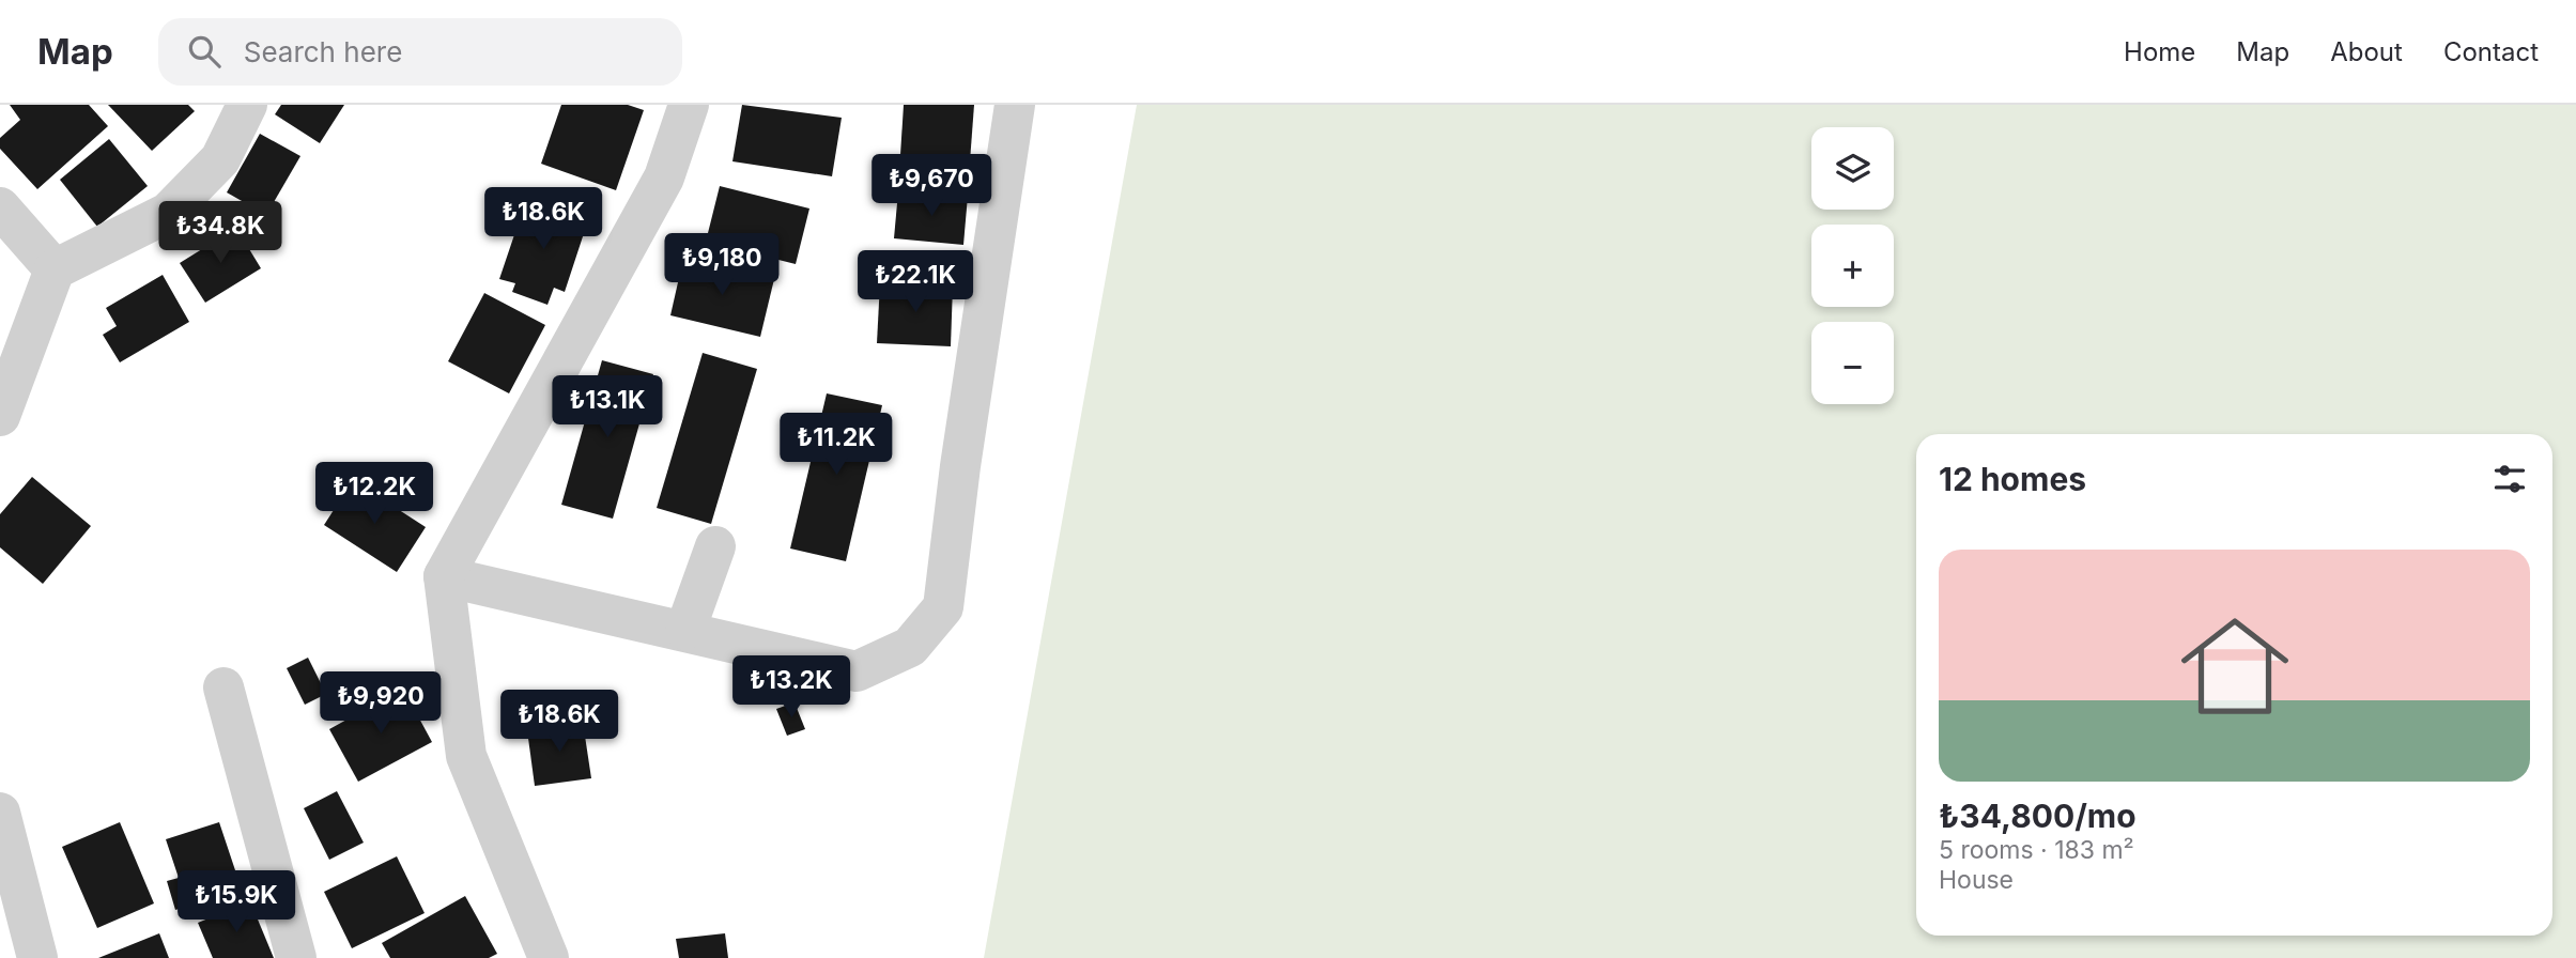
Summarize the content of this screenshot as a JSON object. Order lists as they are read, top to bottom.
{
  "page": {
    "header": "Map",
    "search": "Search here",
    "nav": [
      "Home",
      "Map",
      "About",
      "Contact"
    ],
    "map_buttons": ["+", "−"],
    "price": [
      "₺9,670",
      "₺18.6K",
      "₺34.8K",
      "₺9,180",
      "₺22.1K",
      "₺13.1K",
      "₺11.2K",
      "₺12.2K",
      "₺13.2K",
      "₺9,920",
      "₺18.6K",
      "₺15.9K"
    ],
    "heading": "12 homes",
    "list": [
      {
        "name": "₺34,800/mo",
        "note": "5 rooms · 183 m² · House"
      }
    ]
  }
}
